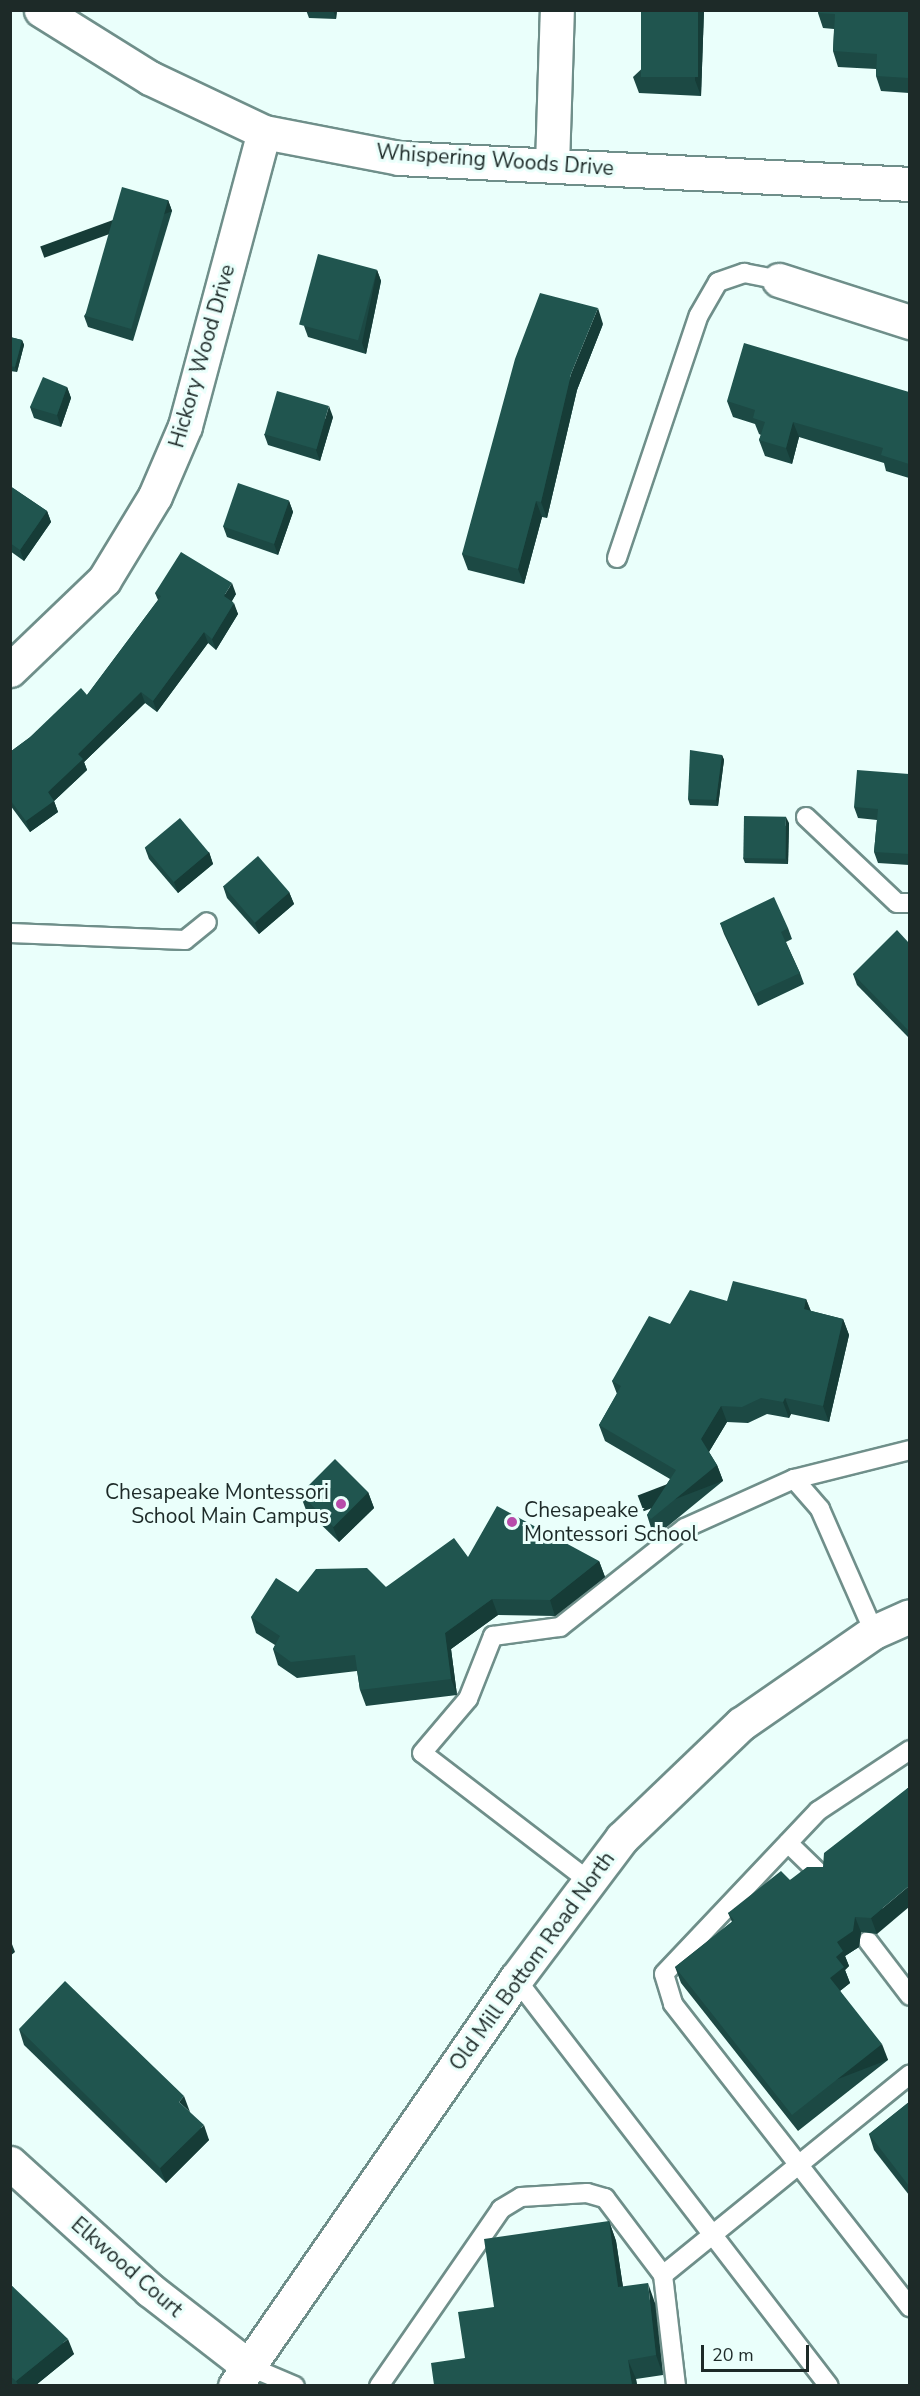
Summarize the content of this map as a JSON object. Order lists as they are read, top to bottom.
{
  "streets": {
    "street": [
      "Whispering Woods Drive",
      "Hickory Wood Drive",
      "Old Mill Bottom Road North",
      "Elkwood Court"
    ]
  },
  "crossings": [
    ["Whispering Woods Drive", "Hickory Wood Drive"],
    ["Old Mill Bottom Road North", "Elkwood Court"]
  ],
  "places": ["Chesapeake Montessori School Main Campus", "Chesapeake Montessori School"],
  "scale_bar": "20 m"
}
